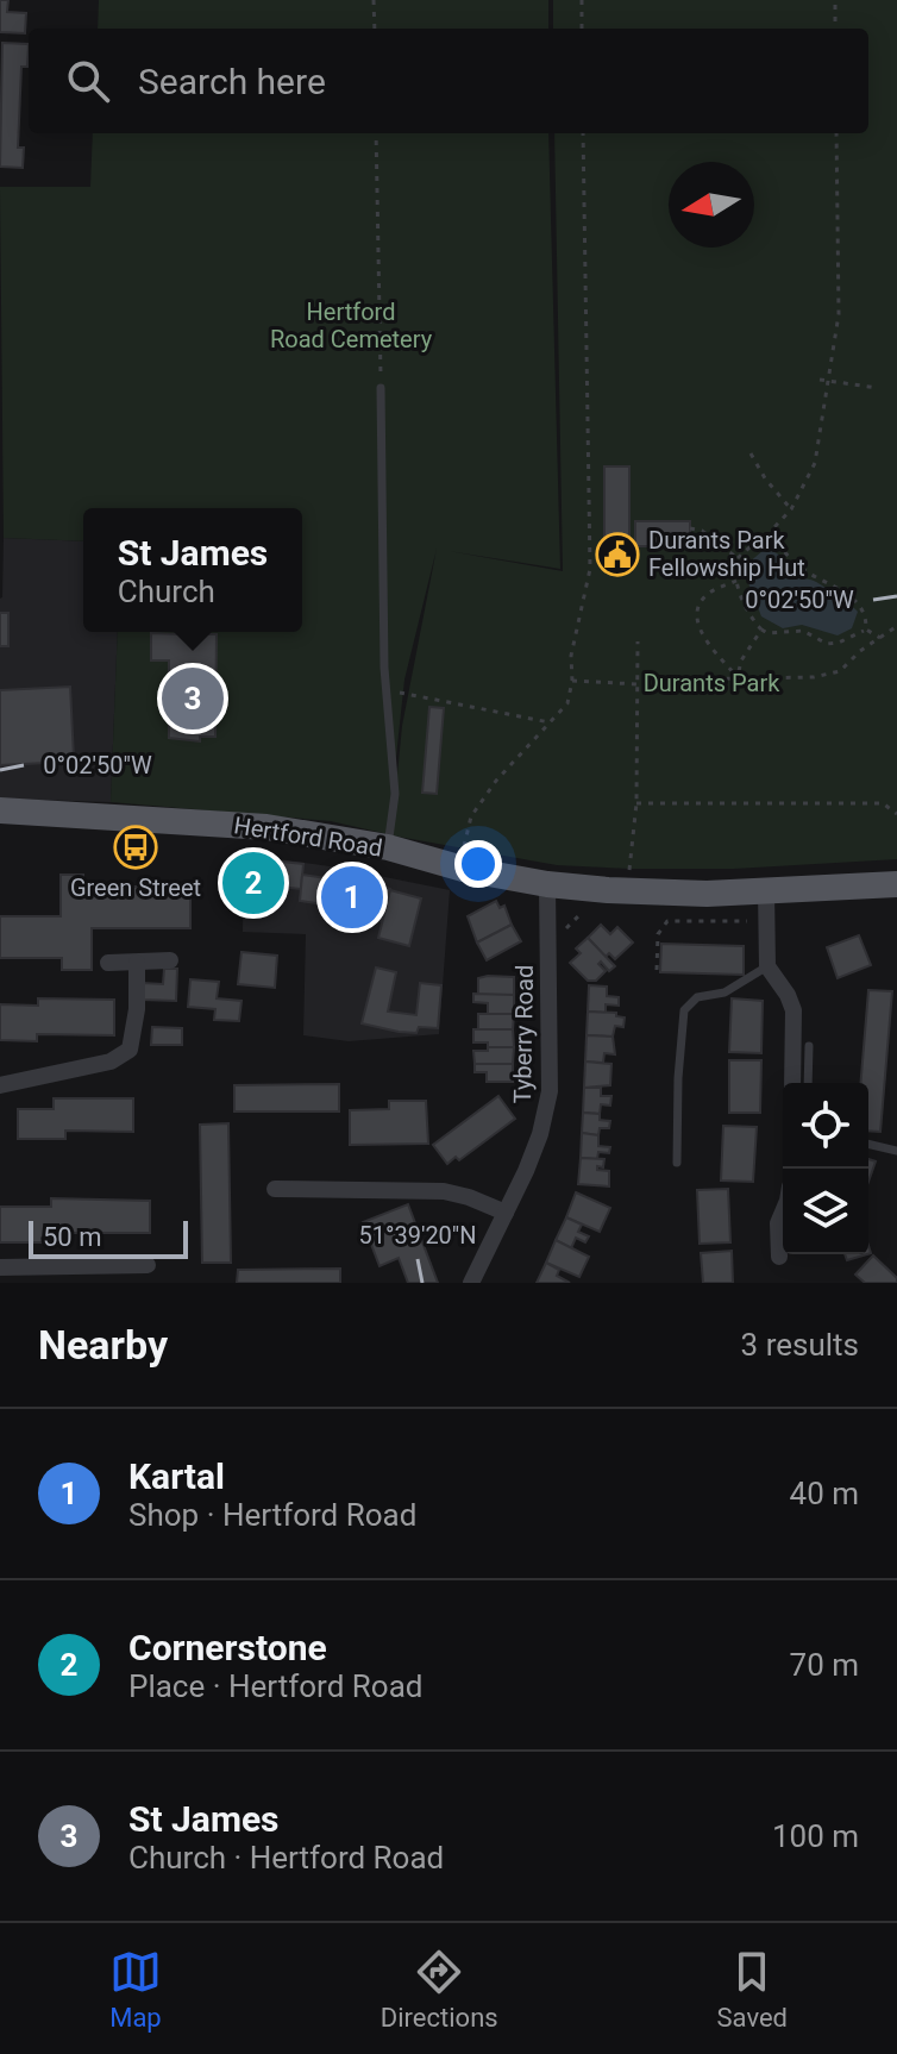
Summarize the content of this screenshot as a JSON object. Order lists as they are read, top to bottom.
{
  "streets": {
    "main road": ["Hertford Road"],
    "street": ["Tyberry Road"]
  },
  "crossings": [
    ["Hertford Road", "Tyberry Road"]
  ],
  "parks": ["Hertford Road Cemetery", "Durants Park"],
  "places": {
    "public building": ["Durants Park Fellowship Hut"],
    "bus stop": ["Green Street"]
  },
  "scale_bar": "50 m",
  "north": "left",
  "page": {
    "search": "Search here",
    "popup": ["St James", "Church"],
    "pins": ["3", "2", "1"],
    "scale": "50 m",
    "heading": ["Nearby", "3 results"],
    "list": [
      {
        "mark": "1",
        "name": "Kartal",
        "note": "Shop · Hertford Road",
        "value": "40 m"
      },
      {
        "mark": "2",
        "name": "Cornerstone",
        "note": "Place · Hertford Road",
        "value": "70 m"
      },
      {
        "mark": "3",
        "name": "St James",
        "note": "Church · Hertford Road",
        "value": "100 m"
      }
    ],
    "nav": ["Map", "Directions", "Saved"]
  },
  "coordinates": ["0°02'50\"W", "51°39'20\"N"]
}
